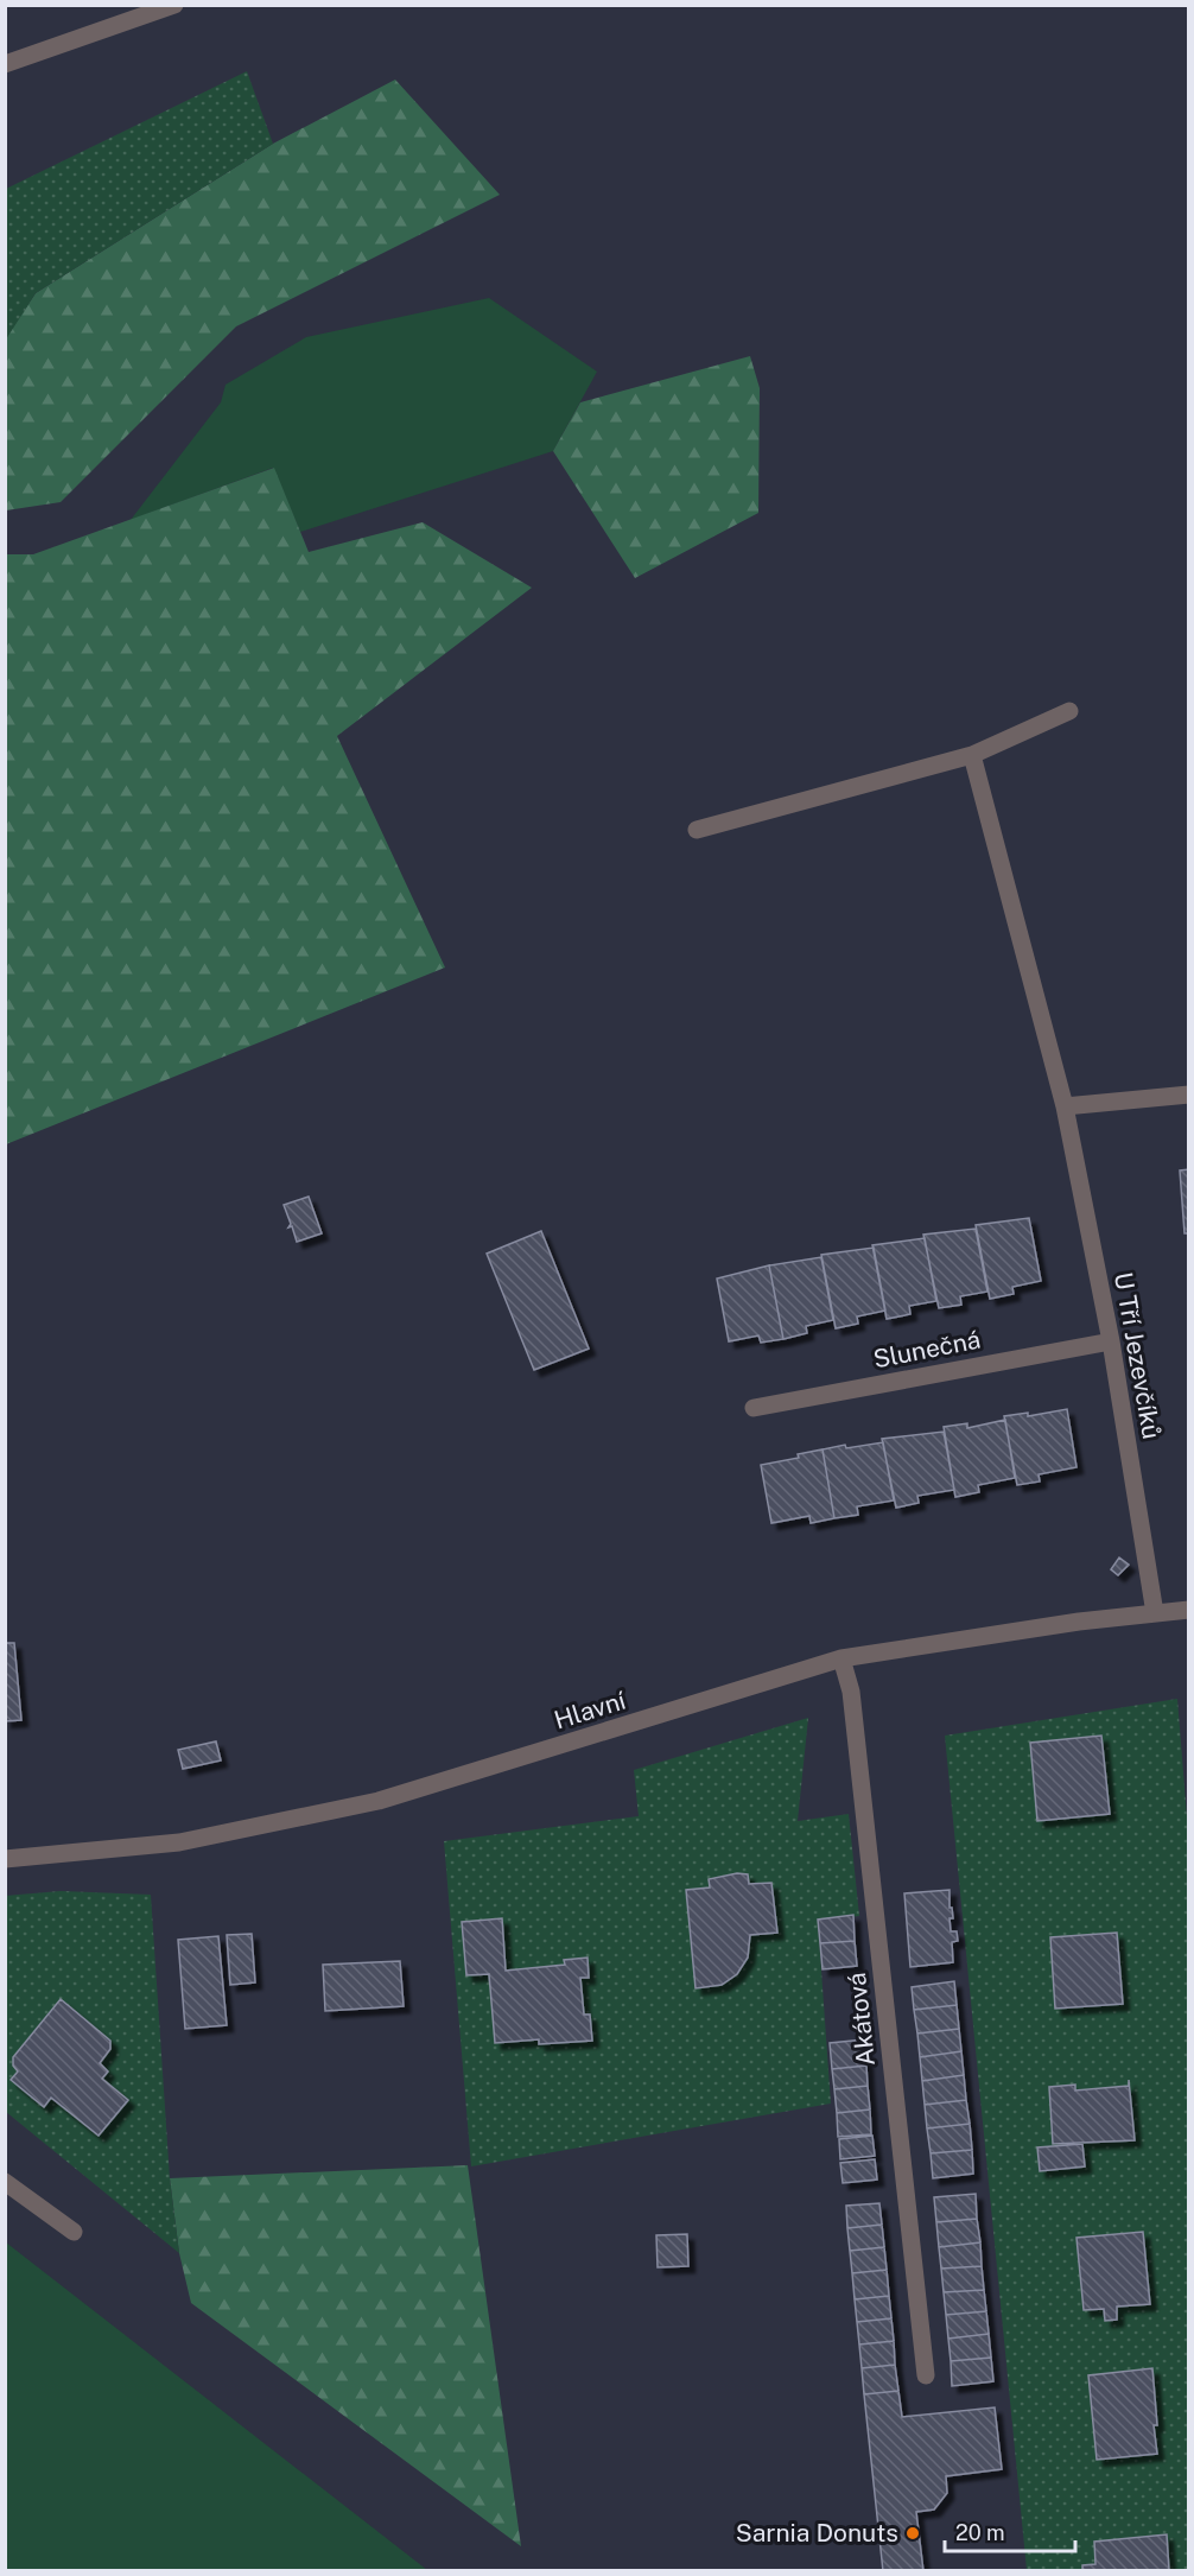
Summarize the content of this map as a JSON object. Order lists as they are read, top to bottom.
{
  "streets": {
    "street": [
      "Slunečná",
      "U Tří Jezevčíků",
      "Hlavní",
      "Akátová"
    ]
  },
  "crossings": [
    ["Slunečná", "U Tří Jezevčíků"],
    ["U Tří Jezevčíků", "Hlavní"],
    ["Hlavní", "Akátová"]
  ],
  "places": ["Sarnia Donuts"],
  "scale_bar": "20 m"
}
